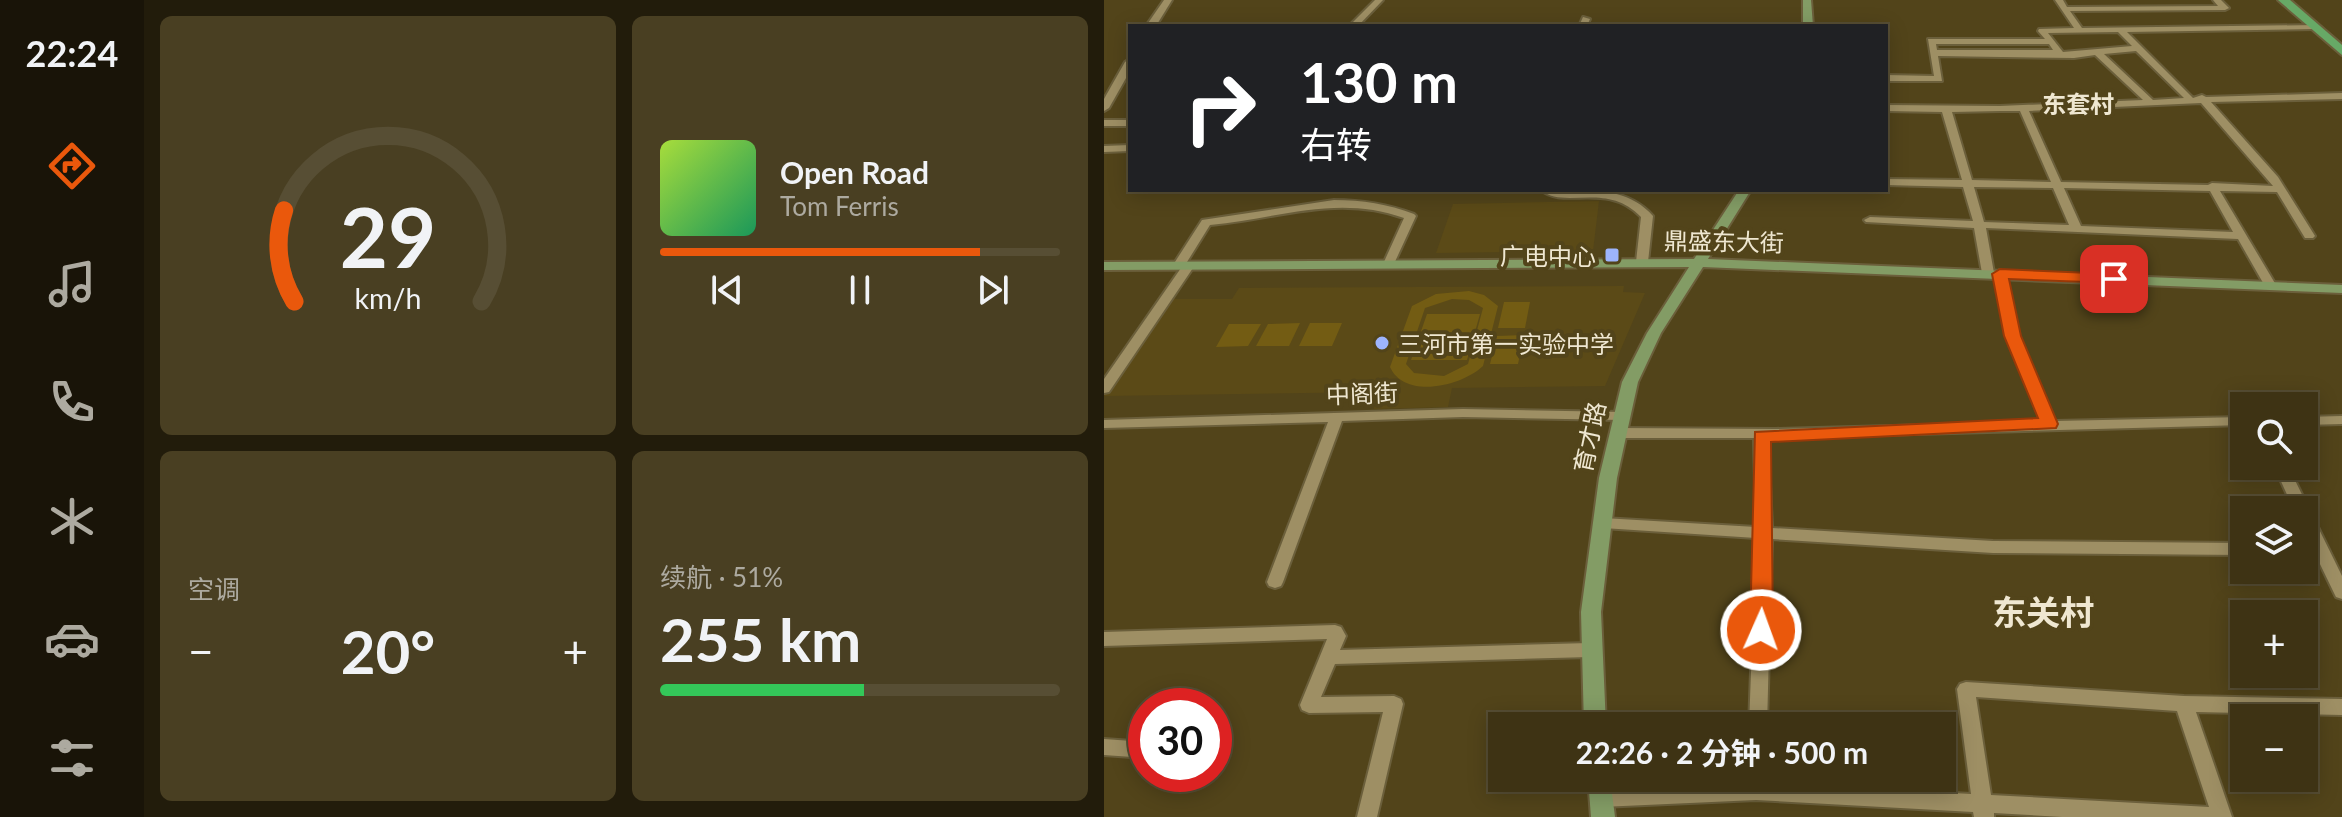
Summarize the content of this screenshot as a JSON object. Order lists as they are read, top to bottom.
{
  "streets": {
    "main road": ["鼎盛东大街", "育才路"],
    "street": ["中阁街"]
  },
  "crossings": [
    ["鼎盛东大街", "育才路"],
    ["中阁街", "育才路"]
  ],
  "districts": ["东套村", "东关村"],
  "places": {
    "transit": ["广电中心"],
    "other": ["三河市第一实验中学"]
  },
  "page": {
    "tabs": "22:24",
    "turn": ["130 m", "右转"],
    "song": ["Open Road", "Tom Ferris"],
    "map_buttons": ["+", "−"],
    "tile": [
      "空调",
      ["续航 · 51%", "255 km"]
    ],
    "heat": ["−", "20°", "+"],
    "limit": "30",
    "trip": "22:26 · 2 分钟 · 500 m",
    "gauge": ["29", "km/h"]
  }
}
